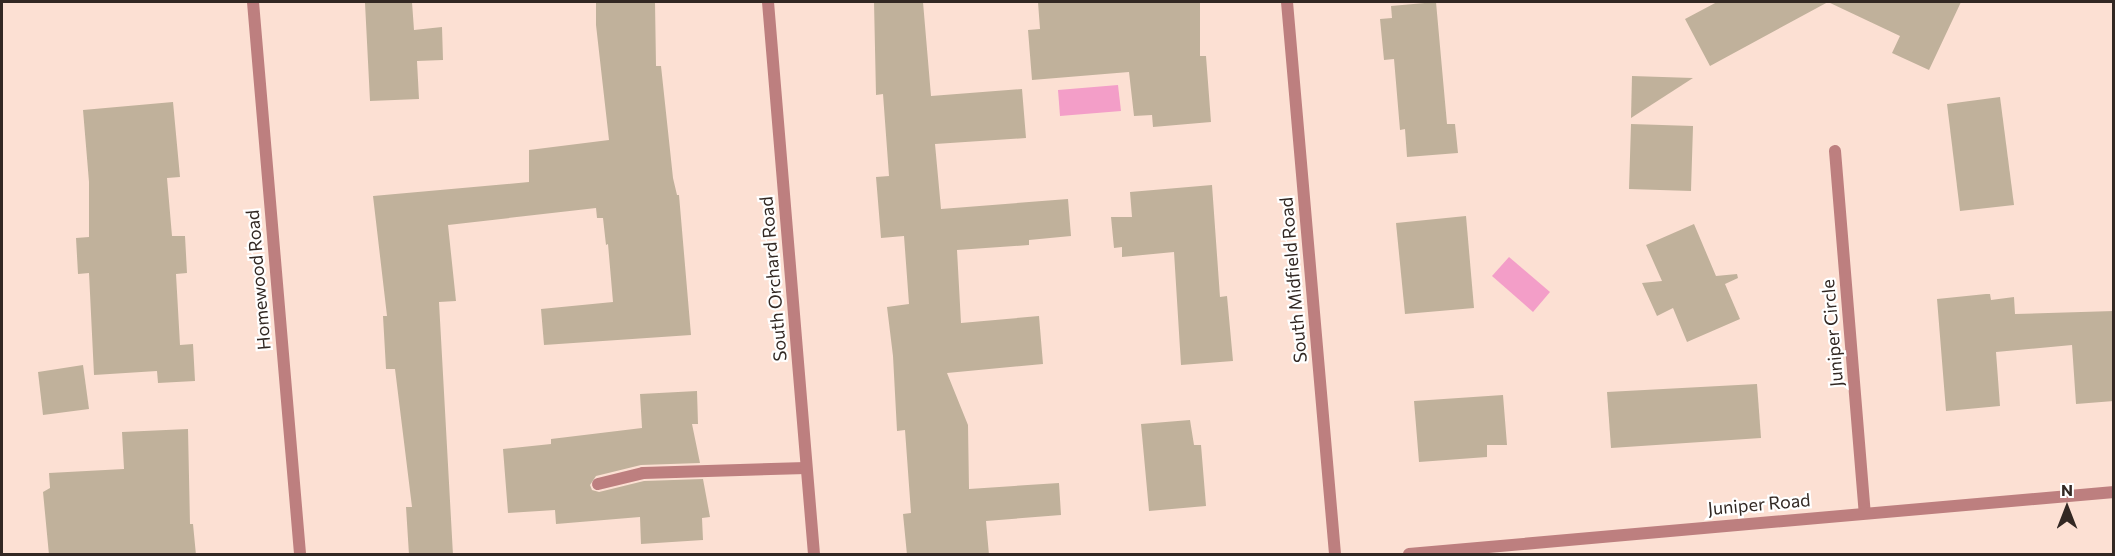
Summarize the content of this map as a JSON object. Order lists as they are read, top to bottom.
{
  "streets": {
    "street": [
      "South Orchard Road",
      "Homewood Road",
      "South Midfield Road",
      "Juniper Circle",
      "Juniper Road"
    ]
  },
  "crossings": [
    ["Juniper Circle", "Juniper Road"]
  ],
  "north": "top"
}
